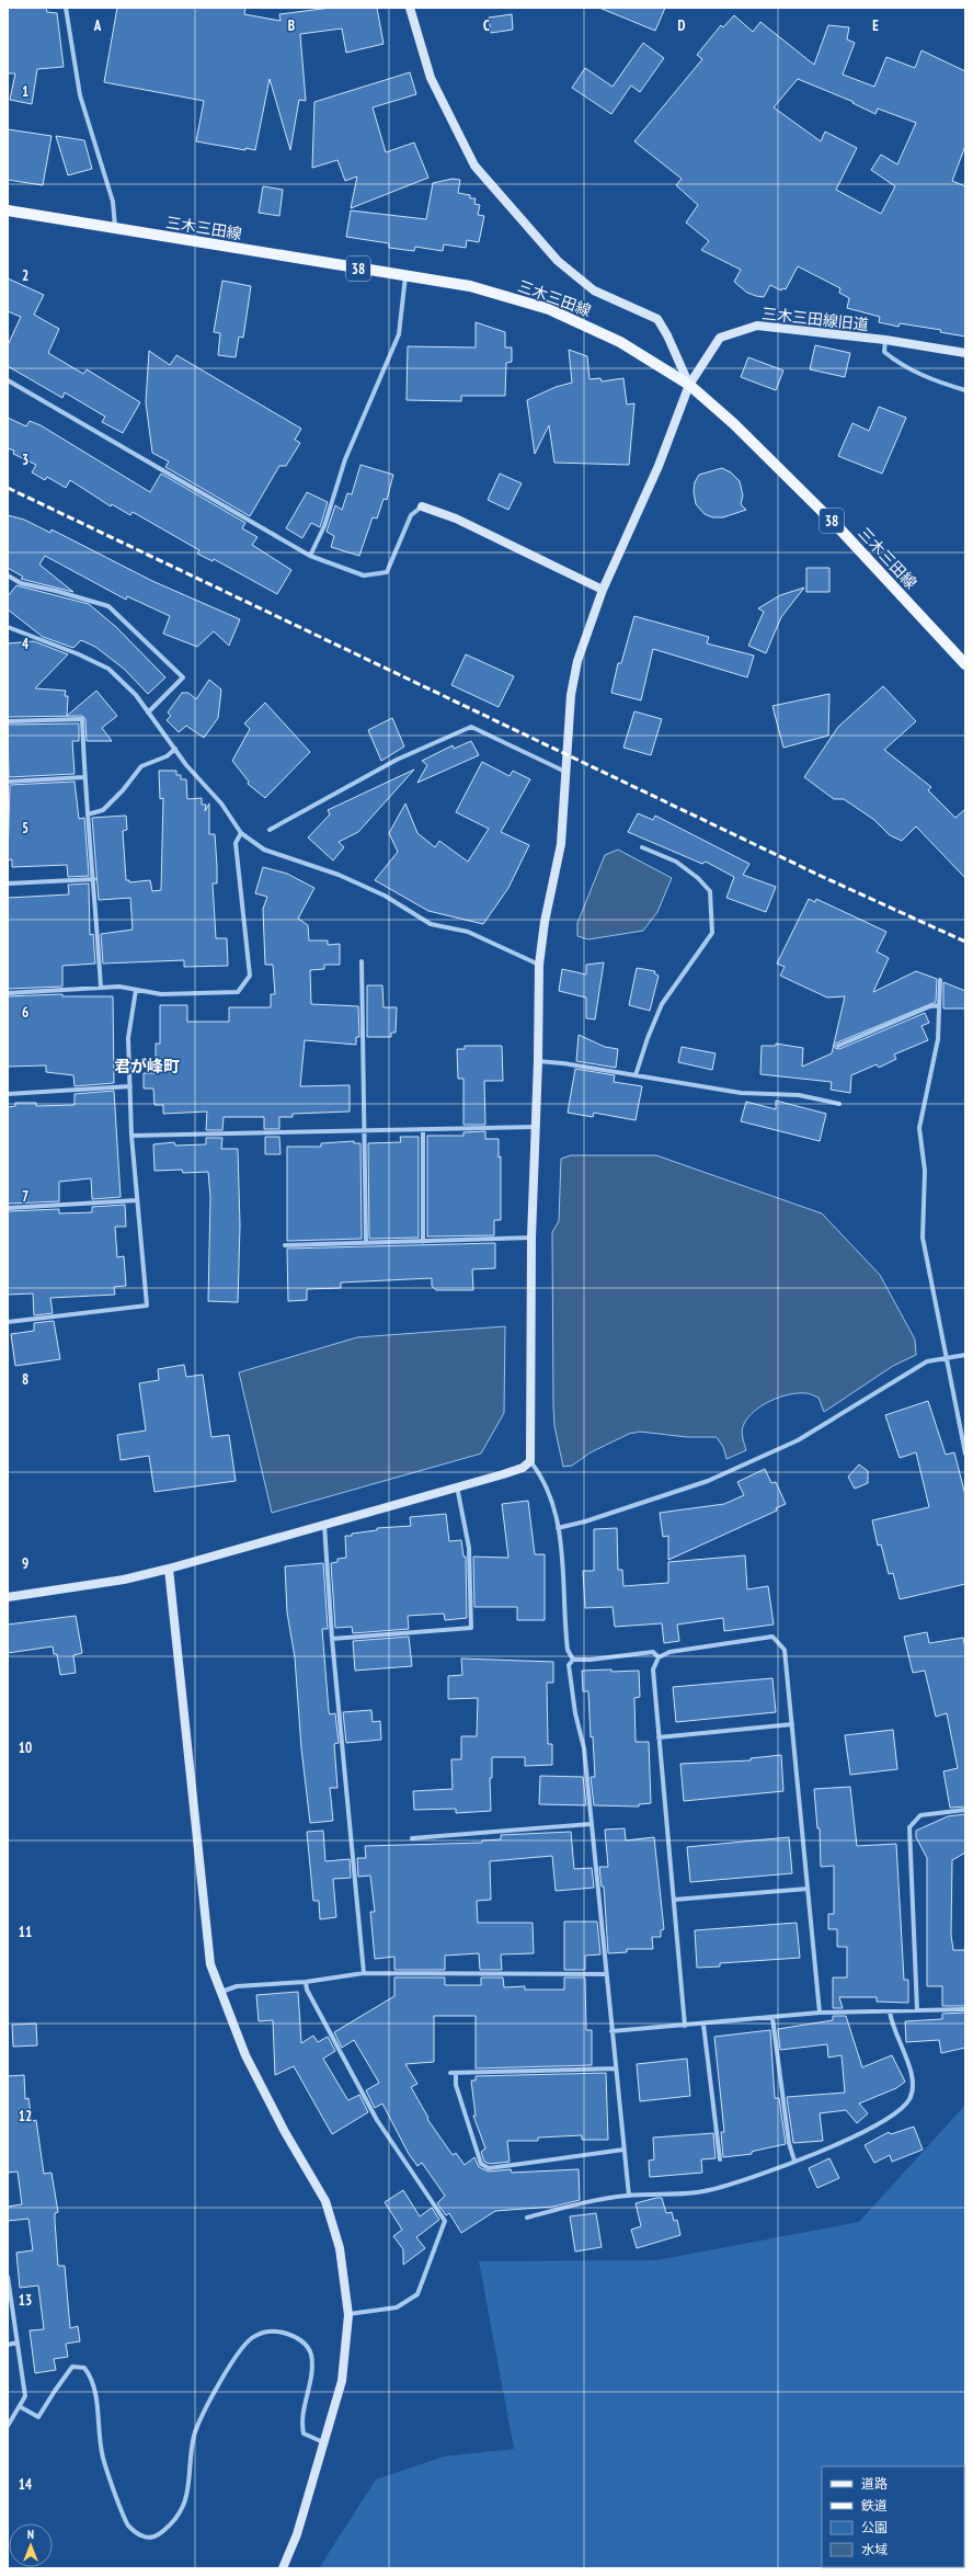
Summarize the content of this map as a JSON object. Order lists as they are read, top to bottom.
{
  "streets": {
    "main road": ["三木三田線", "38"],
    "street": ["三木三田線旧道"]
  },
  "crossings": [
    ["三木三田線", "三木三田線旧道"]
  ],
  "districts": ["君が峰町"],
  "legend": [
    "道路",
    "鉄道",
    "公園",
    "水域"
  ],
  "north": "top",
  "grid": {
    "columns": [
      "A",
      "B",
      "C",
      "D",
      "E"
    ],
    "rows": [
      "1",
      "2",
      "3",
      "4",
      "5",
      "6",
      "7",
      "8",
      "9",
      "10",
      "11",
      "12",
      "13",
      "14"
    ]
  }
}
